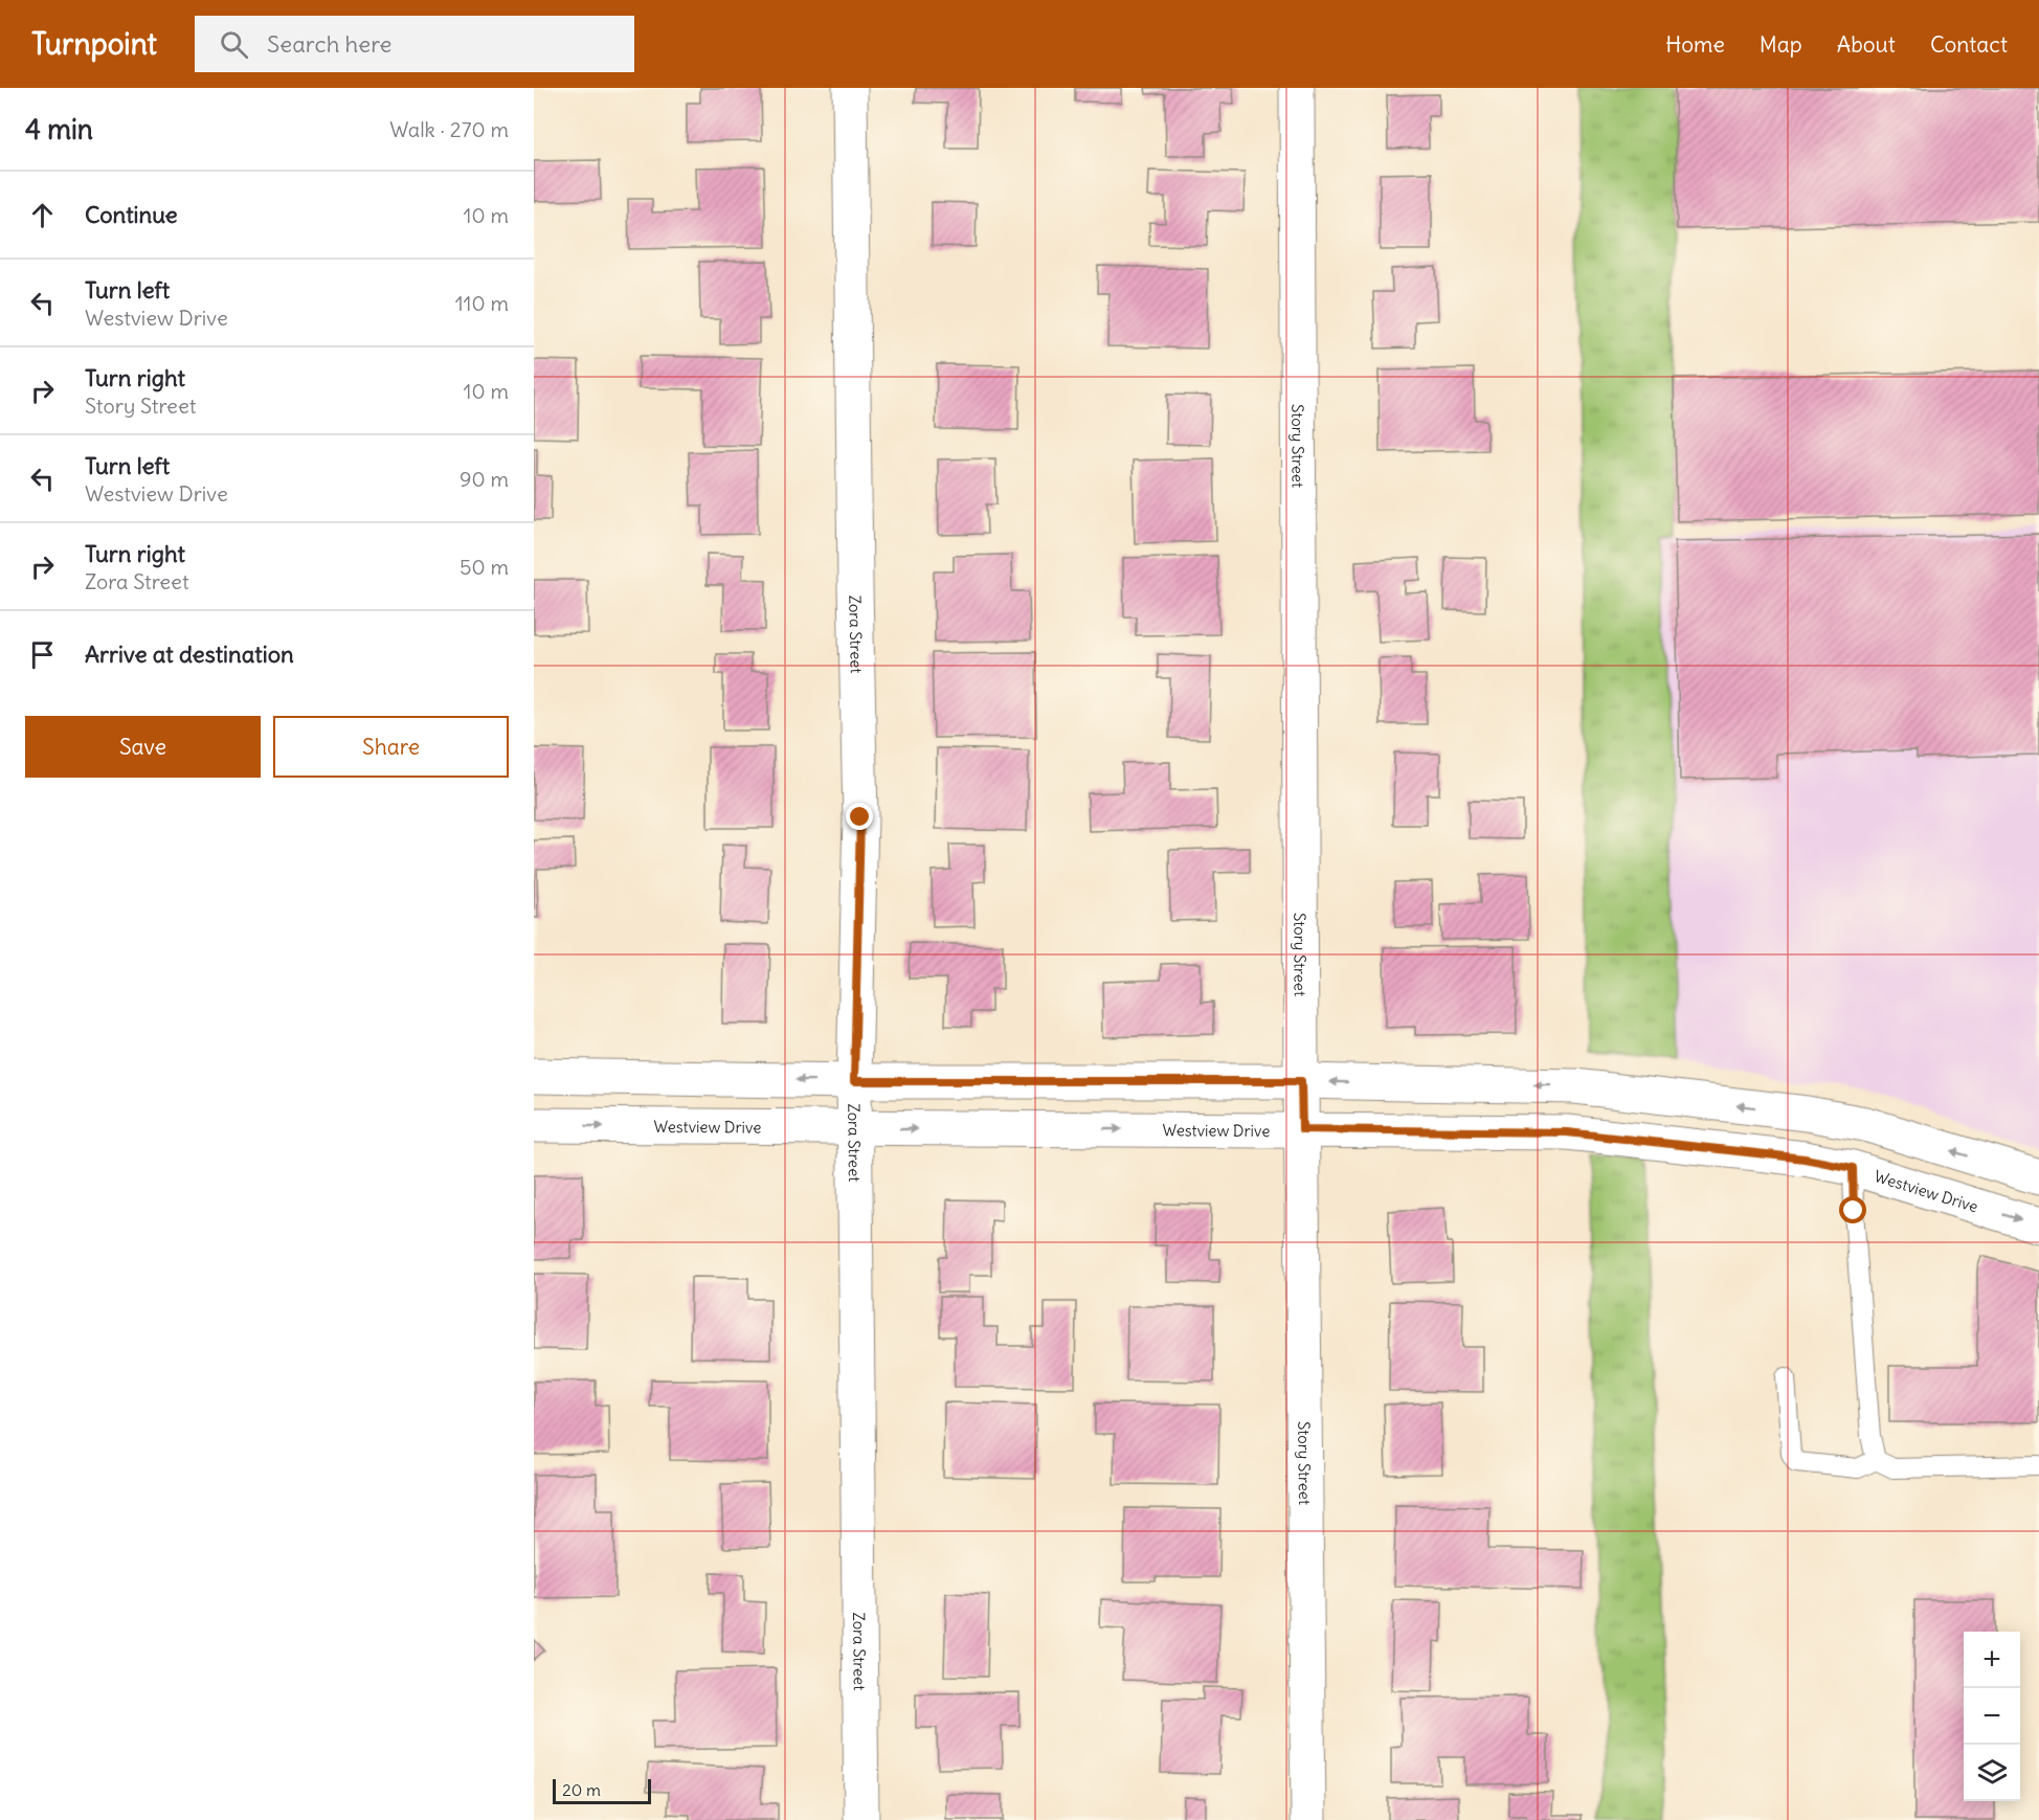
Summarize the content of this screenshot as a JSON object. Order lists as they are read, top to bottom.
{
  "streets": {
    "street": ["Story Street", "Zora Street", "Westview Drive"]
  },
  "crossings": [
    ["Story Street", "Westview Drive"],
    ["Zora Street", "Westview Drive"]
  ],
  "scale_bar": "20 m",
  "page": {
    "header": "Turnpoint",
    "search": "Search here",
    "nav": [
      "Home",
      "Map",
      "About",
      "Contact"
    ],
    "heading": ["4 min", "Walk · 270 m"],
    "list": [
      ["Continue", "10 m"],
      ["Turn left", "Westview Drive", "110 m"],
      ["Turn right", "Story Street", "10 m"],
      ["Turn left", "Westview Drive", "90 m"],
      ["Turn right", "Zora Street", "50 m"],
      "Arrive at destination"
    ],
    "buttons": ["Save", "Share"],
    "map_buttons": ["+", "−"],
    "scale": "20 m"
  }
}
